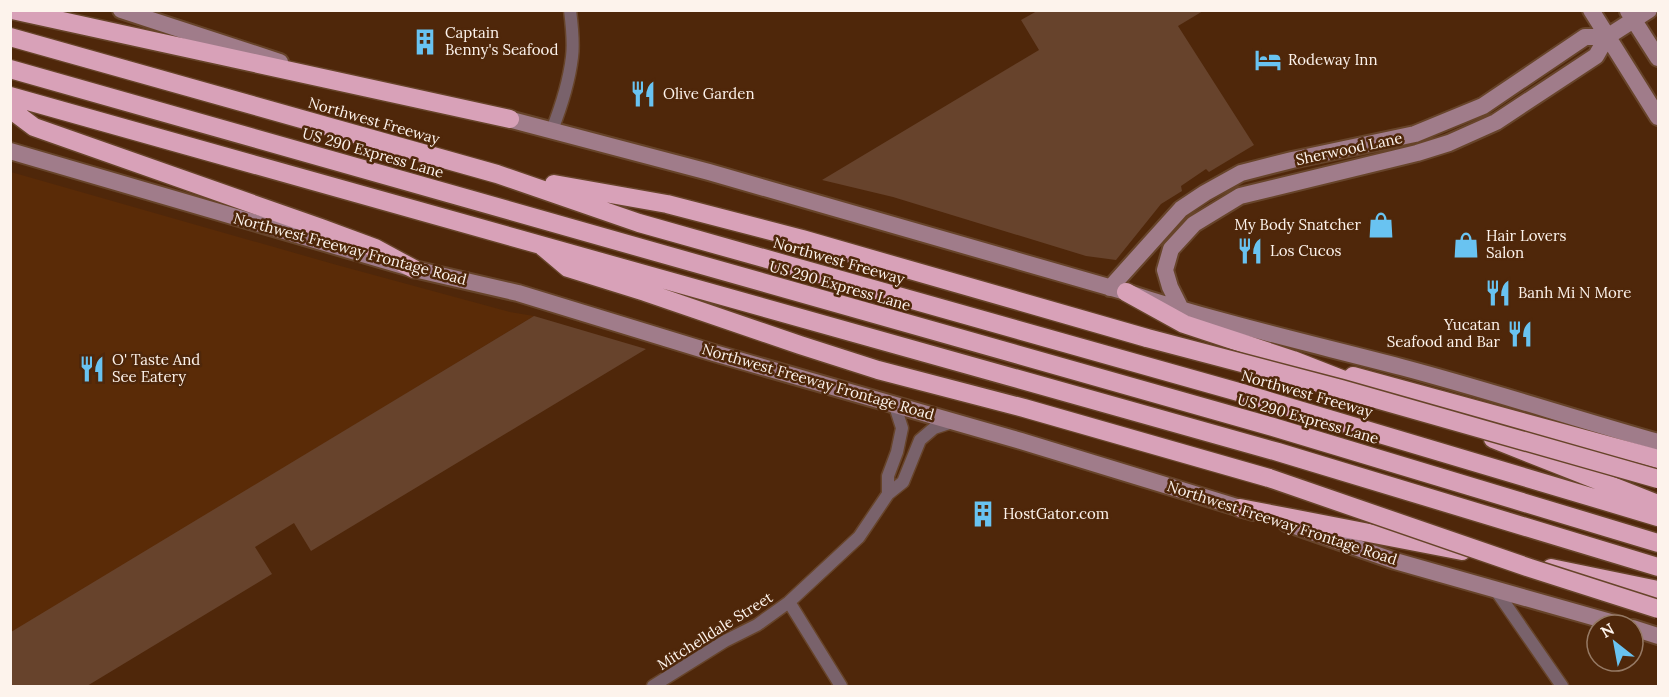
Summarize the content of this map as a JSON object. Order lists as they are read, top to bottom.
{
  "streets": {
    "highway": ["Northwest Freeway", "US 290 Express Lane"],
    "main road": ["Sherwood Lane", "Northwest Freeway Frontage Road"],
    "street": ["Mitchelldale Street"]
  },
  "crossings": [
    ["Northwest Freeway Frontage Road", "Mitchelldale Street"]
  ],
  "places": {
    "building": ["Captain Benny's Seafood", "HostGator.com"],
    "hotel": ["Rodeway Inn"],
    "restaurant": [
      "Olive Garden",
      "Los Cucos",
      "Banh Mi N More",
      "Yucatan Seafood and Bar",
      "O' Taste And See Eatery"
    ],
    "shop": ["My Body Snatcher", "Hair Lovers Salon"]
  },
  "north": "top left"
}
